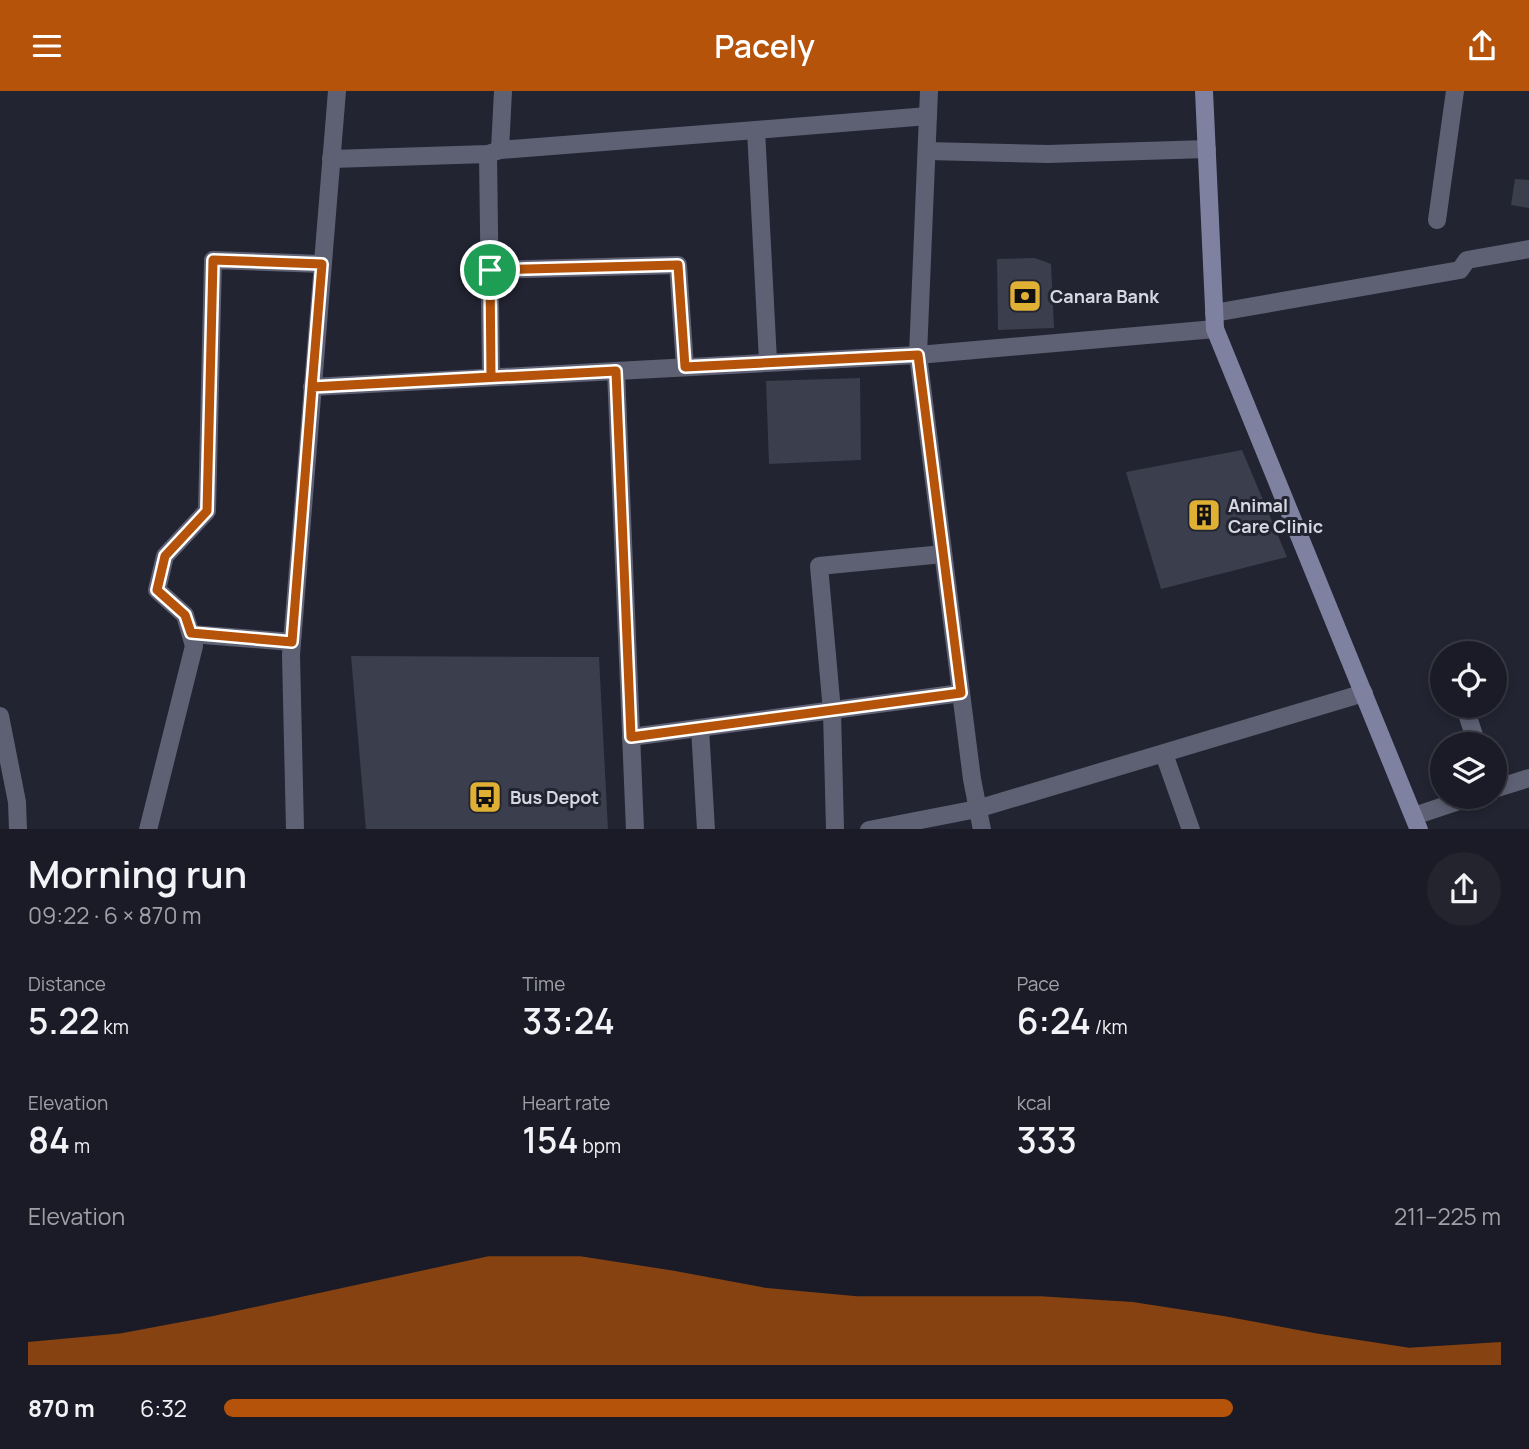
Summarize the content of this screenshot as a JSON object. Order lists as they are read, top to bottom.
{
  "places": {
    "bank": ["Canara Bank"],
    "building": ["Animal Care Clinic"],
    "bus stop": ["Bus Depot"]
  },
  "page": {
    "header": "Pacely",
    "heading": ["Morning run", "09:22 · 6 × 870 m"],
    "stats": [
      ["Distance", "5.22 km"],
      ["Time", "33:24"],
      ["Pace", "6:24 /km"],
      ["Elevation", "84 m"],
      ["Heart rate", "154 bpm"],
      ["kcal", "333"]
    ],
    "chart": ["Elevation", "211–225 m"],
    "list": [
      {
        "name": "870 m",
        "note": "6:32"
      }
    ]
  }
}
